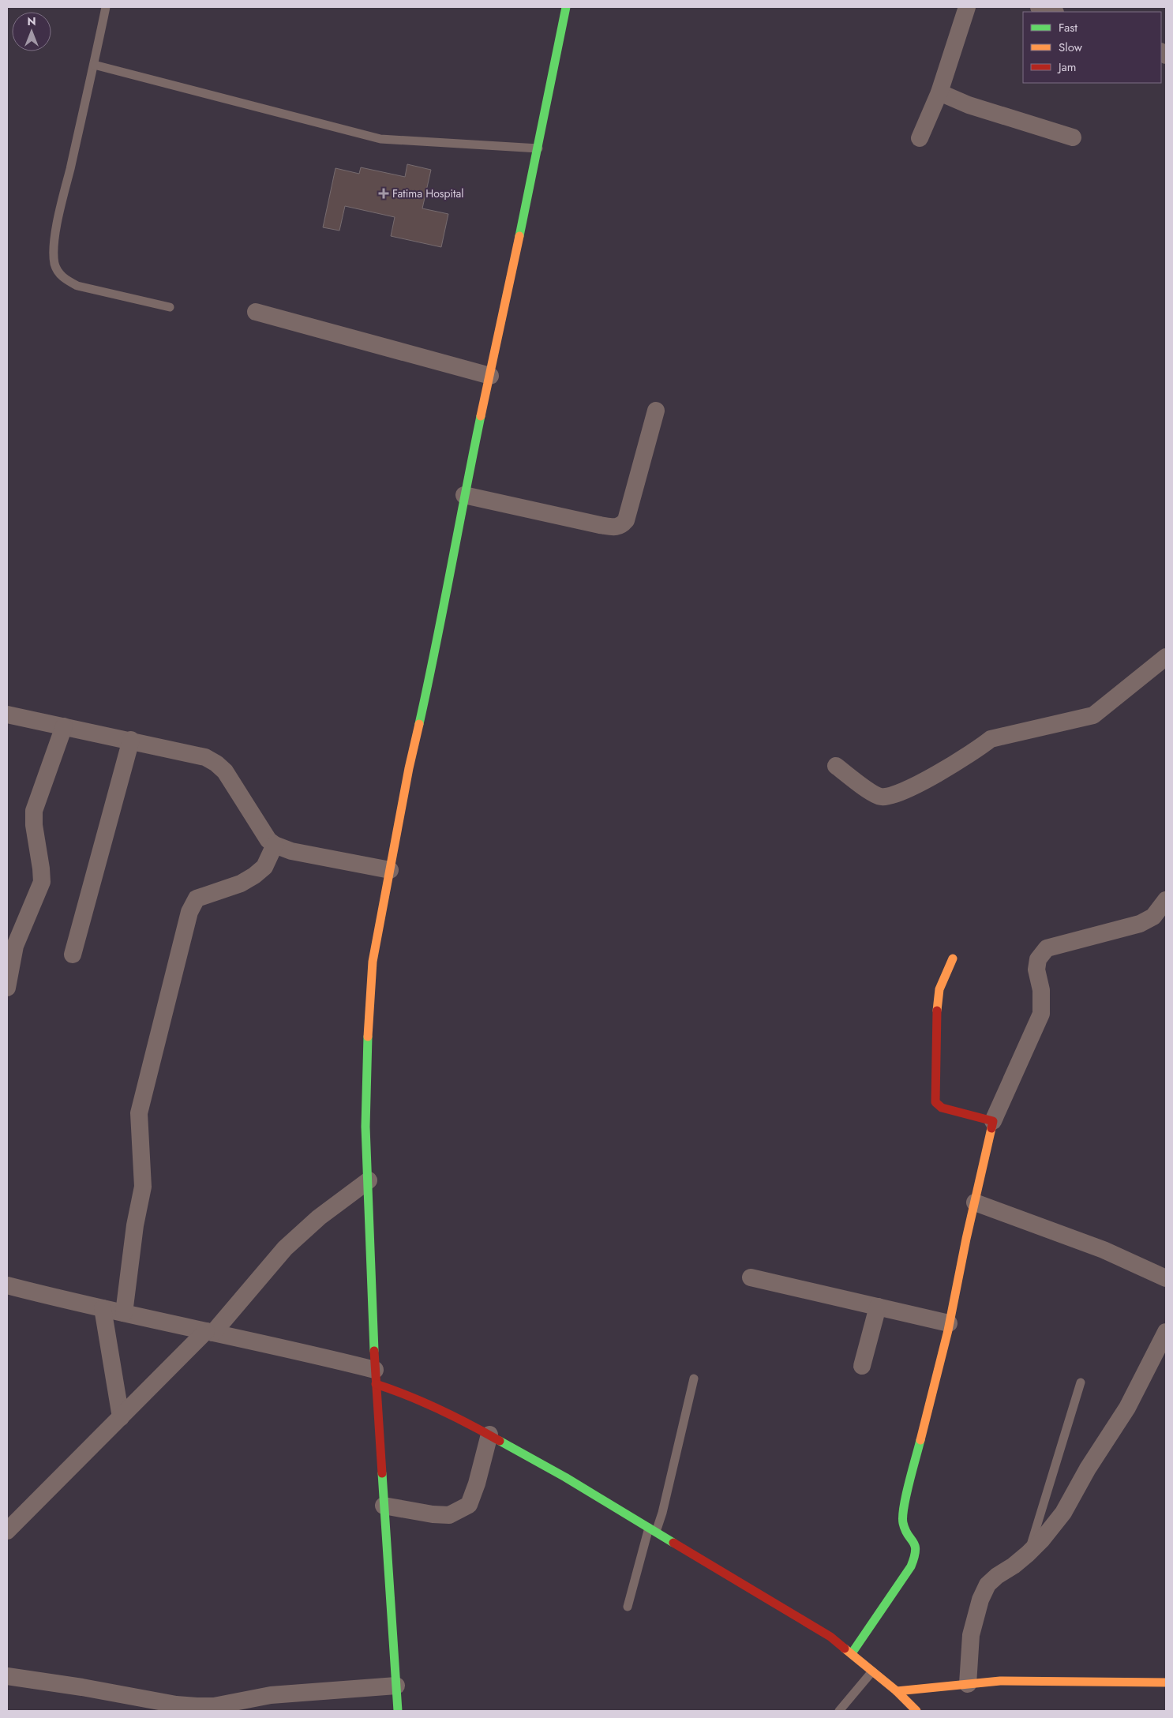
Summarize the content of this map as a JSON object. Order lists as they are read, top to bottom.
{
  "places": {
    "health": ["Fatima Hospital"]
  },
  "legend": ["Fast", "Slow", "Jam"],
  "north": "top"
}
